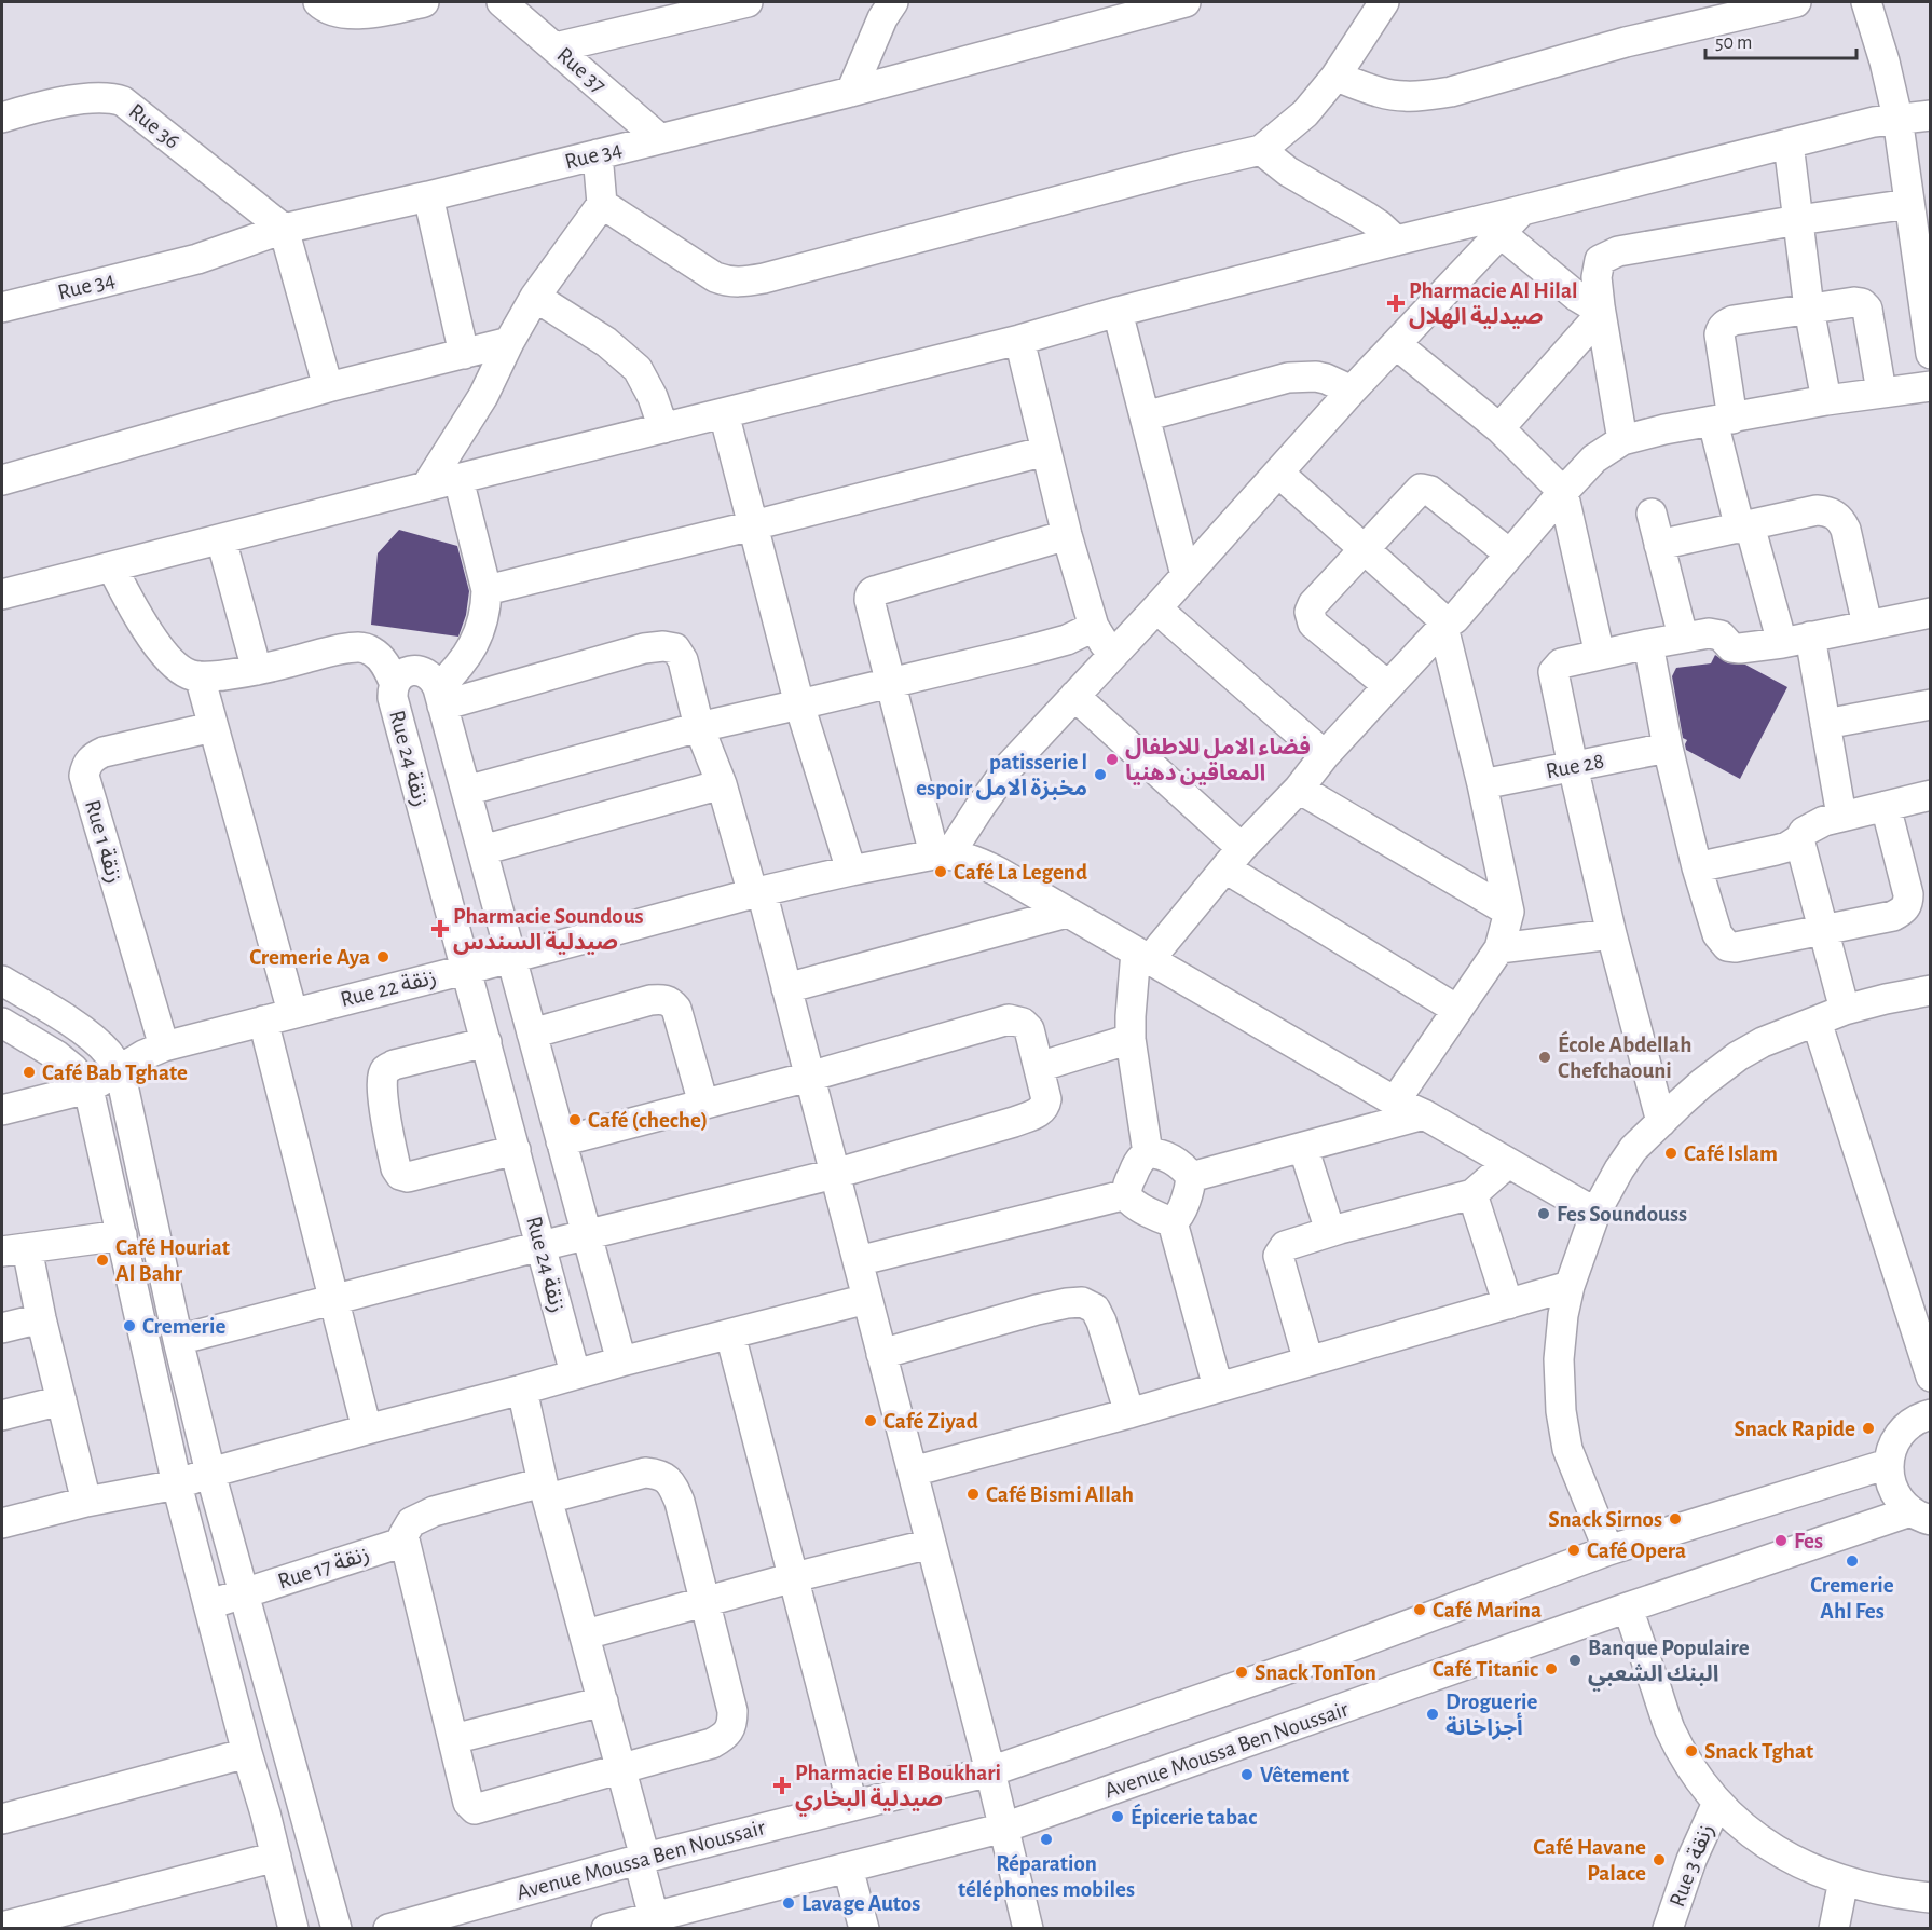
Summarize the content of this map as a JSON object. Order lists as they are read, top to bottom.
{
  "streets": {
    "street": [
      "Rue 37",
      "Rue 36",
      "Rue 34",
      "Rue 24 زنقة",
      "Rue 28",
      "Rue 1 زنقة",
      "Rue 22 زنقة",
      "Rue 17 زنقة",
      "Avenue Moussa Ben Noussair",
      "Rue 3 زنقة"
    ]
  },
  "crossings": [
    ["Rue 37", "Rue 34"],
    ["Rue 36", "Rue 34"],
    ["Rue 24 زنقة", "Rue 22 زنقة"],
    ["Rue 1 زنقة", "Rue 22 زنقة"]
  ],
  "places": {
    "health": ["Pharmacie Al Hilal صيدلية الهلال", "Pharmacie Soundous صيدلية السندس", "Pharmacie El Boukhari صيدلية البخاري"],
    "other": [
      "فضاء الامل للاطفال المعاقين دهنيا",
      "patisserie l espoir مخبزة الامل",
      "Café La Legend",
      "Cremerie Aya",
      "École Abdellah Chefchaouni",
      "Café Bab Tghate",
      "Café (cheche)",
      "Café Islam",
      "Fes Soundouss",
      "Café Houriat Al Bahr",
      "Cremerie",
      "Café Ziyad",
      "Snack Rapide",
      "Café Bismi Allah",
      "Snack Sirnos",
      "Fes",
      "Café Opera",
      "Cremerie Ahl Fes",
      "Café Marina",
      "Banque Populaire البنك الشعبي",
      "Café Titanic",
      "Snack TonTon",
      "Droguerie أجزاخانة",
      "Snack Tghat",
      "Vêtement",
      "Épicerie tabac",
      "Réparation téléphones mobiles",
      "Café Havane Palace",
      "Lavage Autos"
    ]
  },
  "scale_bar": "50 m"
}
